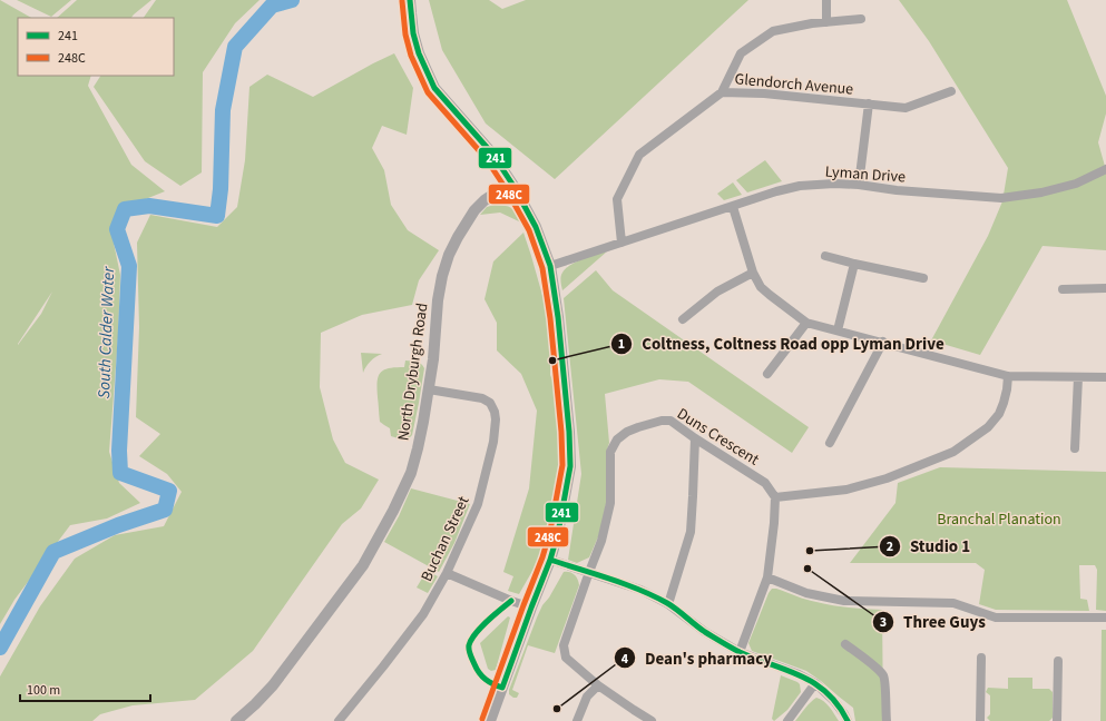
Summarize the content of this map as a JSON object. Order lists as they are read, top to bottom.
{
  "streets": {
    "street": [
      "Glendorch Avenue",
      "Lyman Drive",
      "North Dryburgh Road",
      "Duns Crescent",
      "Buchan Street"
    ]
  },
  "crossings": [
    ["Glendorch Avenue", "Lyman Drive"],
    ["North Dryburgh Road", "Buchan Street"]
  ],
  "water": ["South Calder Water"],
  "parks": ["Branchal Planation"],
  "places": [
    "Coltness, Coltness Road opp Lyman Drive",
    "Studio 1",
    "Three Guys",
    "Dean's pharmacy"
  ],
  "lines": ["transit line 241", "transit line 248C"],
  "legend": ["241", "248C"],
  "scale_bar": "100 m"
}
